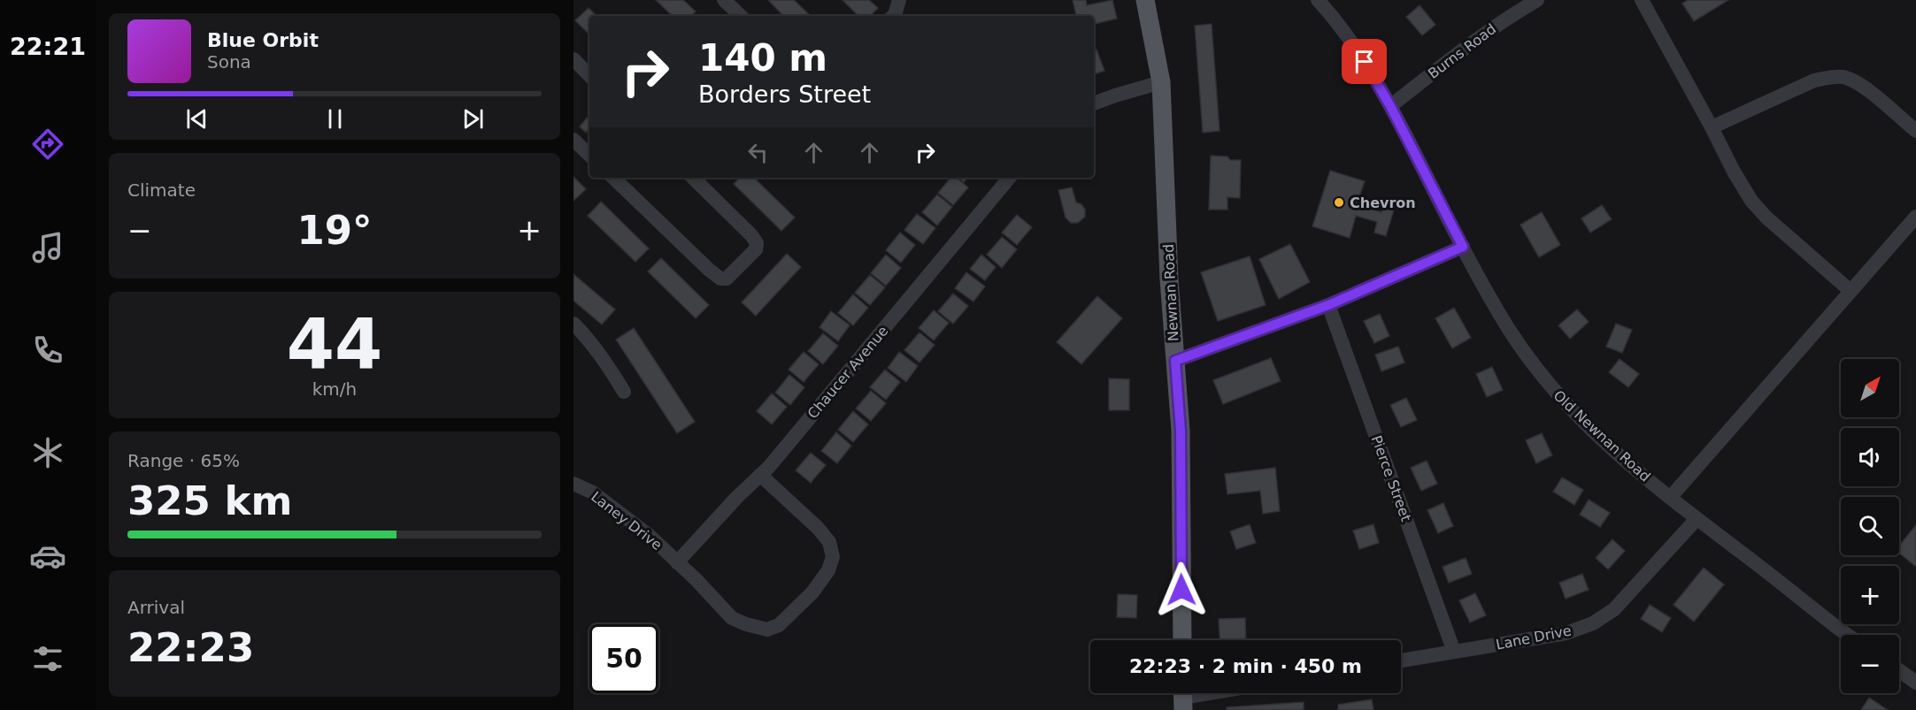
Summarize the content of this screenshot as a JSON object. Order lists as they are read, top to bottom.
{
  "streets": {
    "main road": ["Newnan Road"],
    "street": [
      "Burns Road",
      "Chaucer Avenue",
      "Old Newnan Road",
      "Pierce Street",
      "Laney Drive",
      "Lane Drive"
    ]
  },
  "crossings": [
    ["Burns Road", "Old Newnan Road"],
    ["Chaucer Avenue", "Laney Drive"],
    ["Old Newnan Road", "Lane Drive"],
    ["Pierce Street", "Lane Drive"]
  ],
  "places": ["Chevron"],
  "north": "top right",
  "page": {
    "tabs": "22:21",
    "turn": ["140 m", "Borders Street"],
    "song": ["Blue Orbit", "Sona"],
    "tile": [
      "Climate",
      ["44", "km/h"],
      ["Range · 65%", "325 km"],
      ["Arrival", "22:23"]
    ],
    "heat": ["−", "19°", "+"],
    "map_buttons": ["+", "−"],
    "limit": "50",
    "trip": "22:23 · 2 min · 450 m"
  }
}
